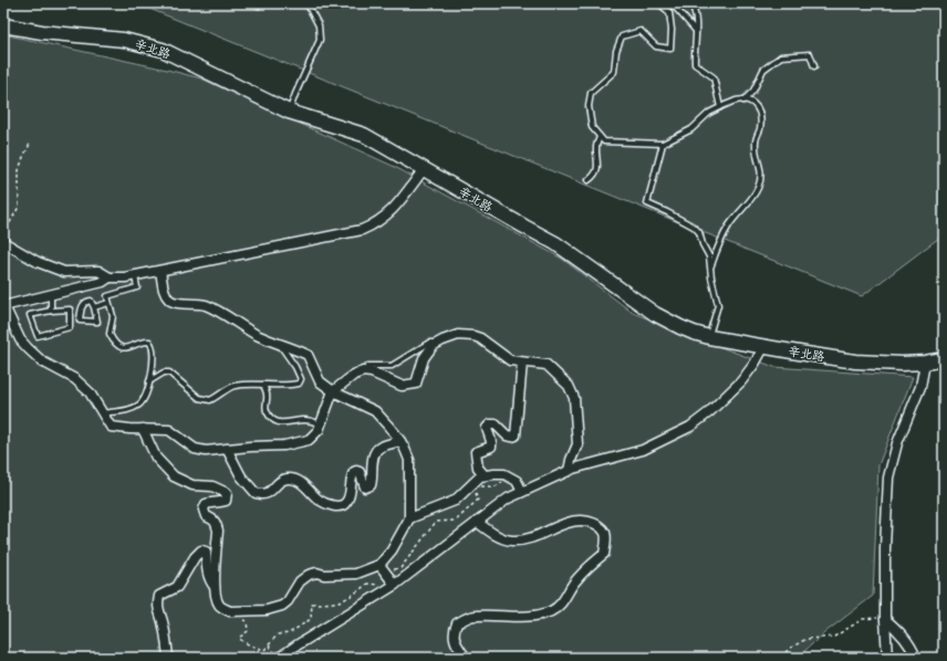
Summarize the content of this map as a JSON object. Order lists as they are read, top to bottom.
{
  "streets": {
    "main road": ["辛北路"]
  }
}
